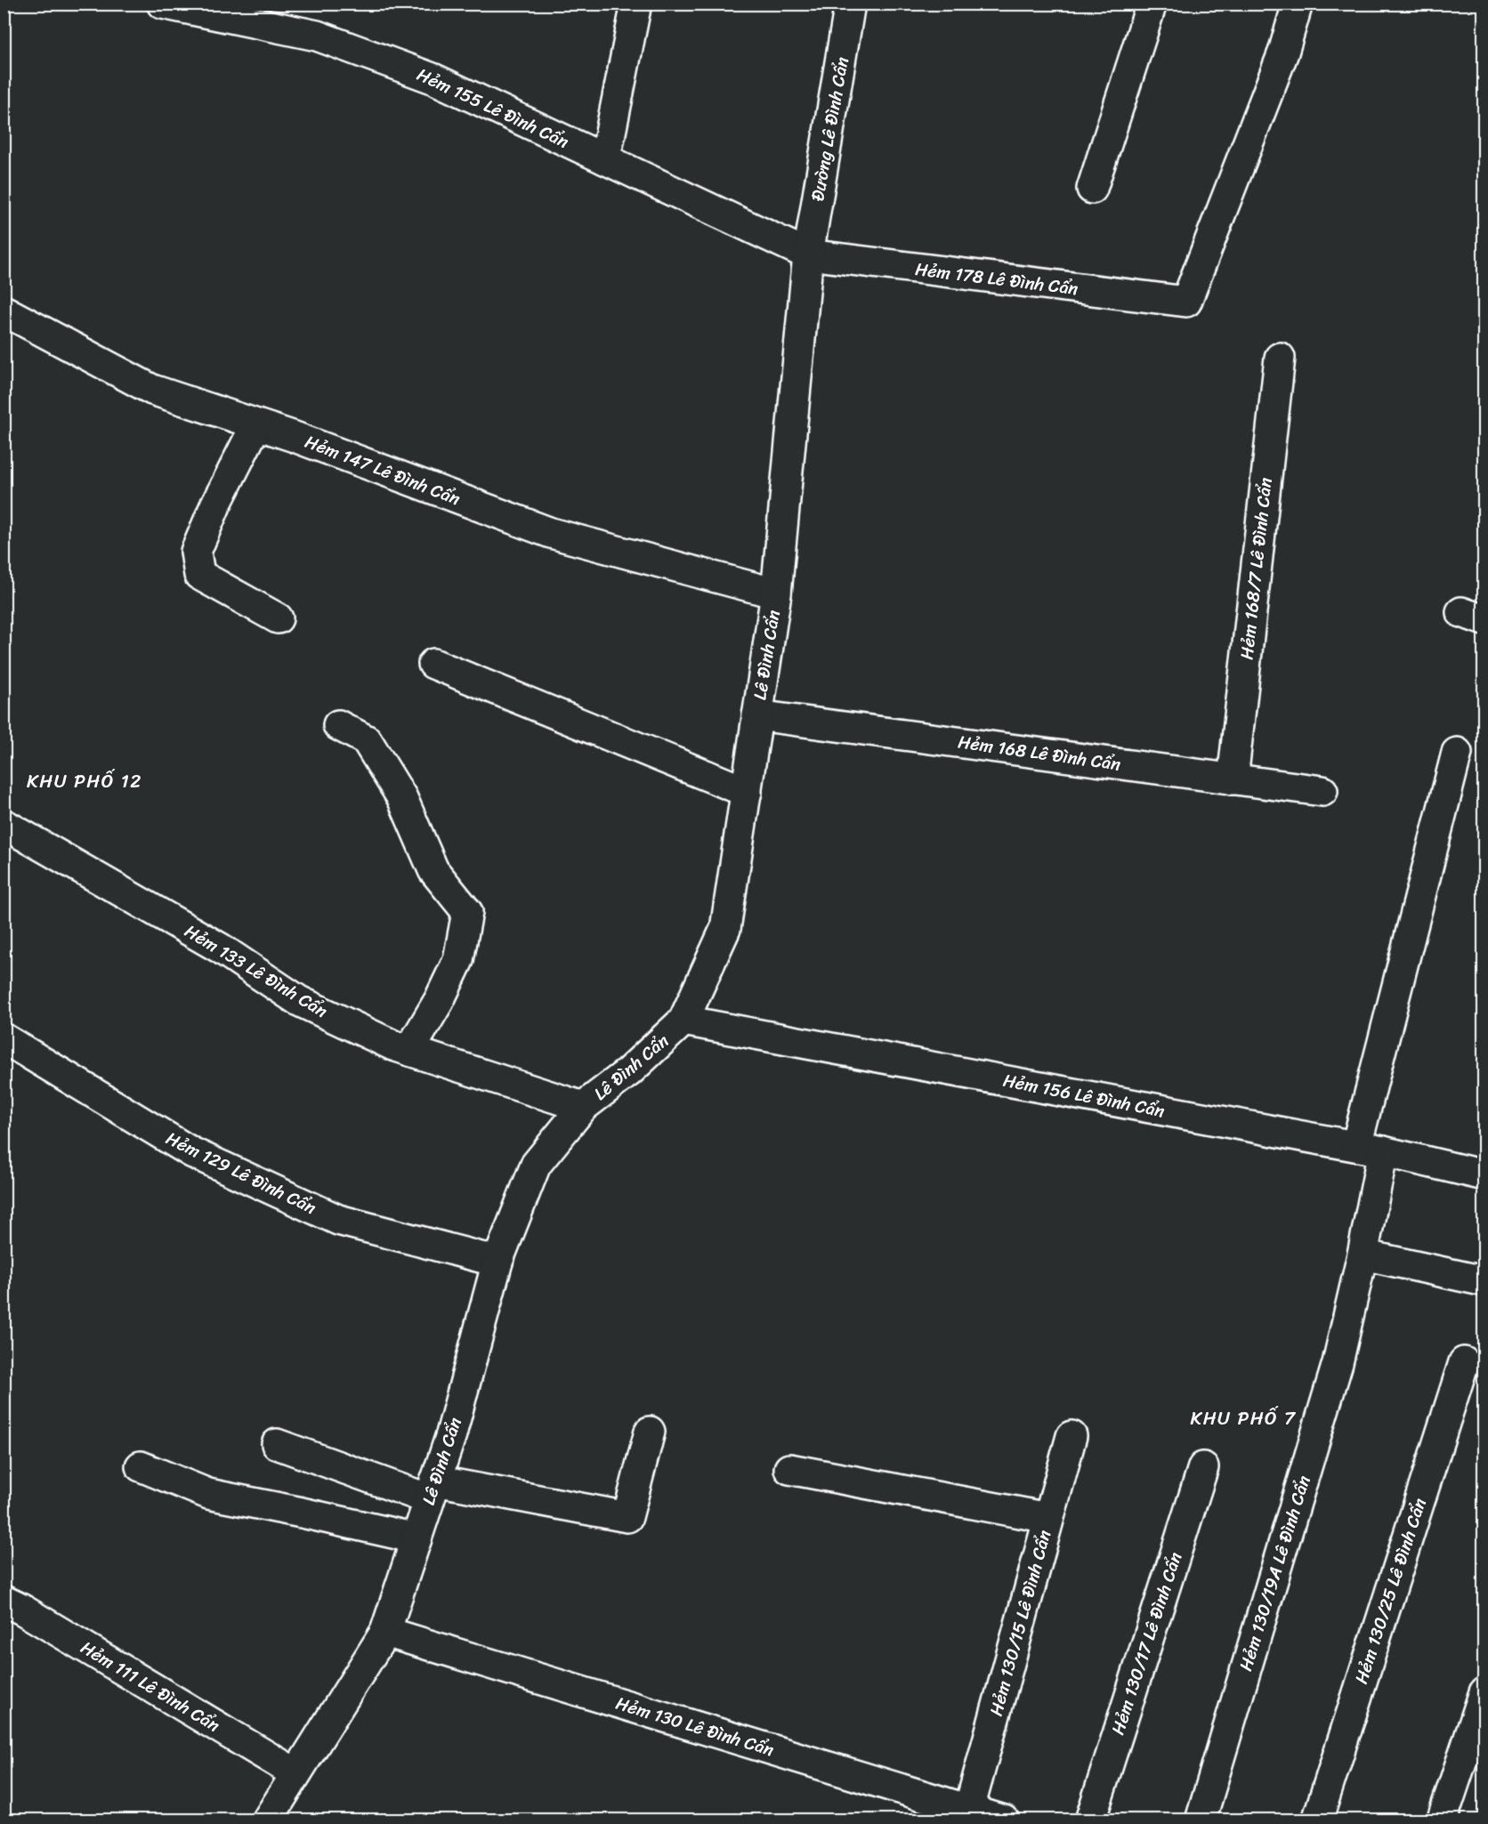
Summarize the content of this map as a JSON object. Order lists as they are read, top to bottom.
{
  "streets": {
    "street": [
      "Hẻm 155 Lê Đình Cẩn",
      "Đường Lê Đình Cẩn",
      "Hẻm 178 Lê Đình Cẩn",
      "Hẻm 147 Lê Đình Cẩn",
      "Hẻm 168/7 Lê Đình Cẩn",
      "Lê Đình Cẩn",
      "Hẻm 168 Lê Đình Cẩn",
      "Hẻm 133 Lê Đình Cẩn",
      "Hẻm 156 Lê Đình Cẩn",
      "Hẻm 129 Lê Đình Cẩn",
      "Hẻm 130/19A Lê Đình Cẩn",
      "Hẻm 130/25 Lê Đình Cẩn",
      "Hẻm 130/15 Lê Đình Cẩn",
      "Hẻm 130/17 Lê Đình Cẩn",
      "Hẻm 111 Lê Đình Cẩn",
      "Hẻm 130 Lê Đình Cẩn"
    ]
  },
  "crossings": [
    ["Hẻm 155 Lê Đình Cẩn", "Đường Lê Đình Cẩn"],
    ["Hẻm 155 Lê Đình Cẩn", "Hẻm 178 Lê Đình Cẩn"],
    ["Hẻm 155 Lê Đình Cẩn", "Lê Đình Cẩn"],
    ["Đường Lê Đình Cẩn", "Hẻm 178 Lê Đình Cẩn"],
    ["Đường Lê Đình Cẩn", "Lê Đình Cẩn"],
    ["Hẻm 178 Lê Đình Cẩn", "Lê Đình Cẩn"],
    ["Hẻm 147 Lê Đình Cẩn", "Lê Đình Cẩn"],
    ["Hẻm 168/7 Lê Đình Cẩn", "Hẻm 168 Lê Đình Cẩn"],
    ["Lê Đình Cẩn", "Hẻm 168 Lê Đình Cẩn"],
    ["Lê Đình Cẩn", "Hẻm 133 Lê Đình Cẩn"],
    ["Lê Đình Cẩn", "Hẻm 156 Lê Đình Cẩn"],
    ["Lê Đình Cẩn", "Hẻm 129 Lê Đình Cẩn"],
    ["Lê Đình Cẩn", "Hẻm 111 Lê Đình Cẩn"],
    ["Lê Đình Cẩn", "Hẻm 130 Lê Đình Cẩn"],
    ["Hẻm 156 Lê Đình Cẩn", "Hẻm 130/19A Lê Đình Cẩn"],
    ["Hẻm 130/15 Lê Đình Cẩn", "Hẻm 130 Lê Đình Cẩn"]
  ],
  "districts": ["KHU PHỐ 12", "KHU PHỐ 7"]
}
